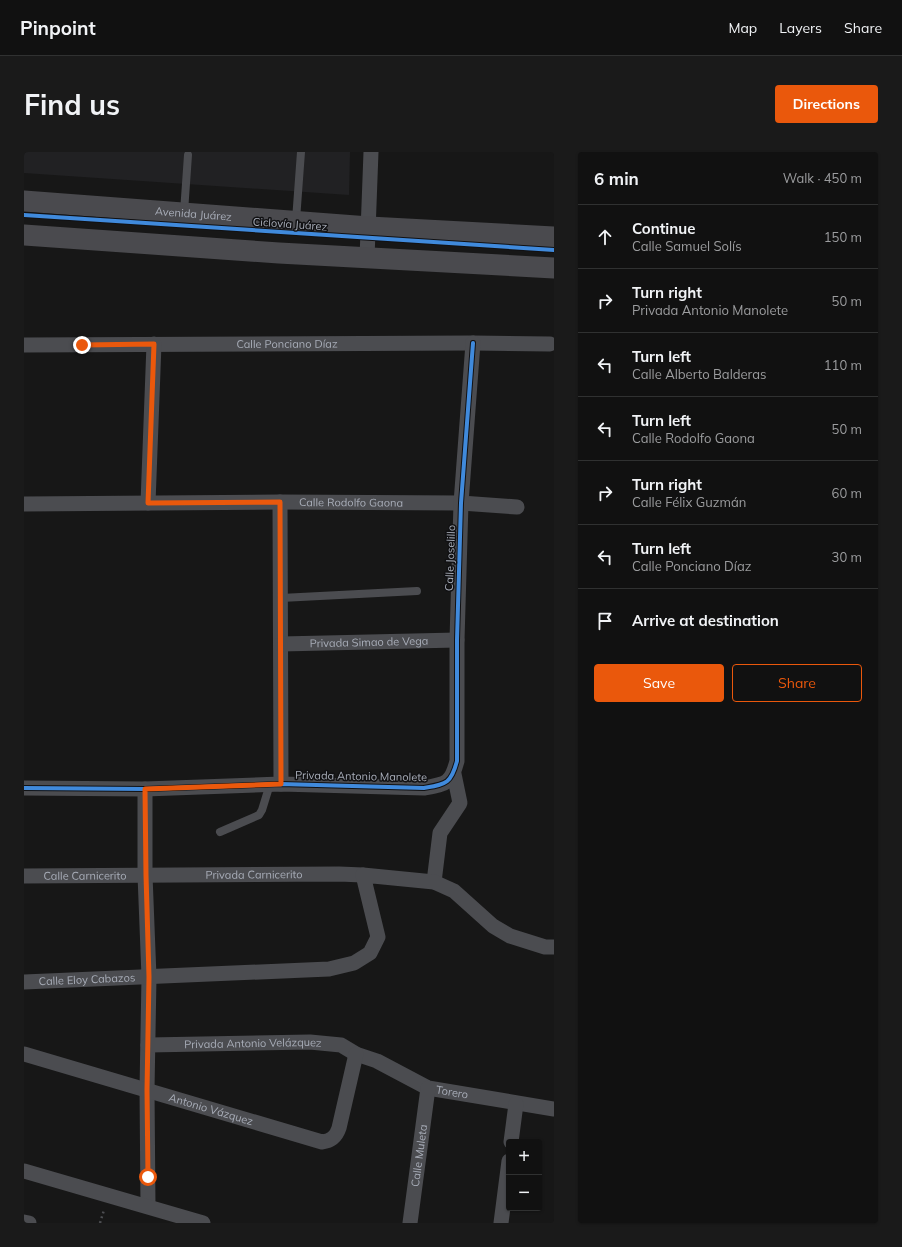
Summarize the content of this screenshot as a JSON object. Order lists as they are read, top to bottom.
{
  "streets": {
    "main road": ["Avenida Juárez"],
    "street": [
      "Calle Ponciano Díaz",
      "Calle Rodolfo Gaona",
      "Calle Joselillo",
      "Privada Simao de Vega",
      "Privada Antonio Manolete",
      "Calle Carnicerito",
      "Privada Carnicerito",
      "Calle Eloy Cabazos",
      "Privada Antonio Velázquez",
      "Torero",
      "Antonio Vázquez",
      "Calle Muleta"
    ],
    "cycle path": ["Ciclovía Juárez"]
  },
  "crossings": [
    ["Calle Ponciano Díaz", "Calle Joselillo"],
    ["Calle Rodolfo Gaona", "Calle Joselillo"],
    ["Calle Joselillo", "Privada Simao de Vega"],
    ["Calle Joselillo", "Privada Antonio Manolete"],
    ["Calle Carnicerito", "Privada Carnicerito"],
    ["Privada Carnicerito", "Calle Eloy Cabazos"],
    ["Privada Antonio Velázquez", "Torero"],
    ["Privada Antonio Velázquez", "Antonio Vázquez"],
    ["Torero", "Antonio Vázquez"],
    ["Torero", "Calle Muleta"]
  ],
  "page": {
    "header": "Pinpoint",
    "nav": ["Map", "Layers", "Share"],
    "buttons": [
      "Directions",
      ["Save", "Share"]
    ],
    "title": "Find us",
    "heading": ["6 min", "Walk · 450 m"],
    "list": [
      ["Continue", "Calle Samuel Solís", "150 m"],
      ["Turn right", "Privada Antonio Manolete", "50 m"],
      ["Turn left", "Calle Alberto Balderas", "110 m"],
      ["Turn left", "Calle Rodolfo Gaona", "50 m"],
      ["Turn right", "Calle Félix Guzmán", "60 m"],
      ["Turn left", "Calle Ponciano Díaz", "30 m"],
      "Arrive at destination"
    ],
    "map_buttons": ["+", "−"]
  }
}
